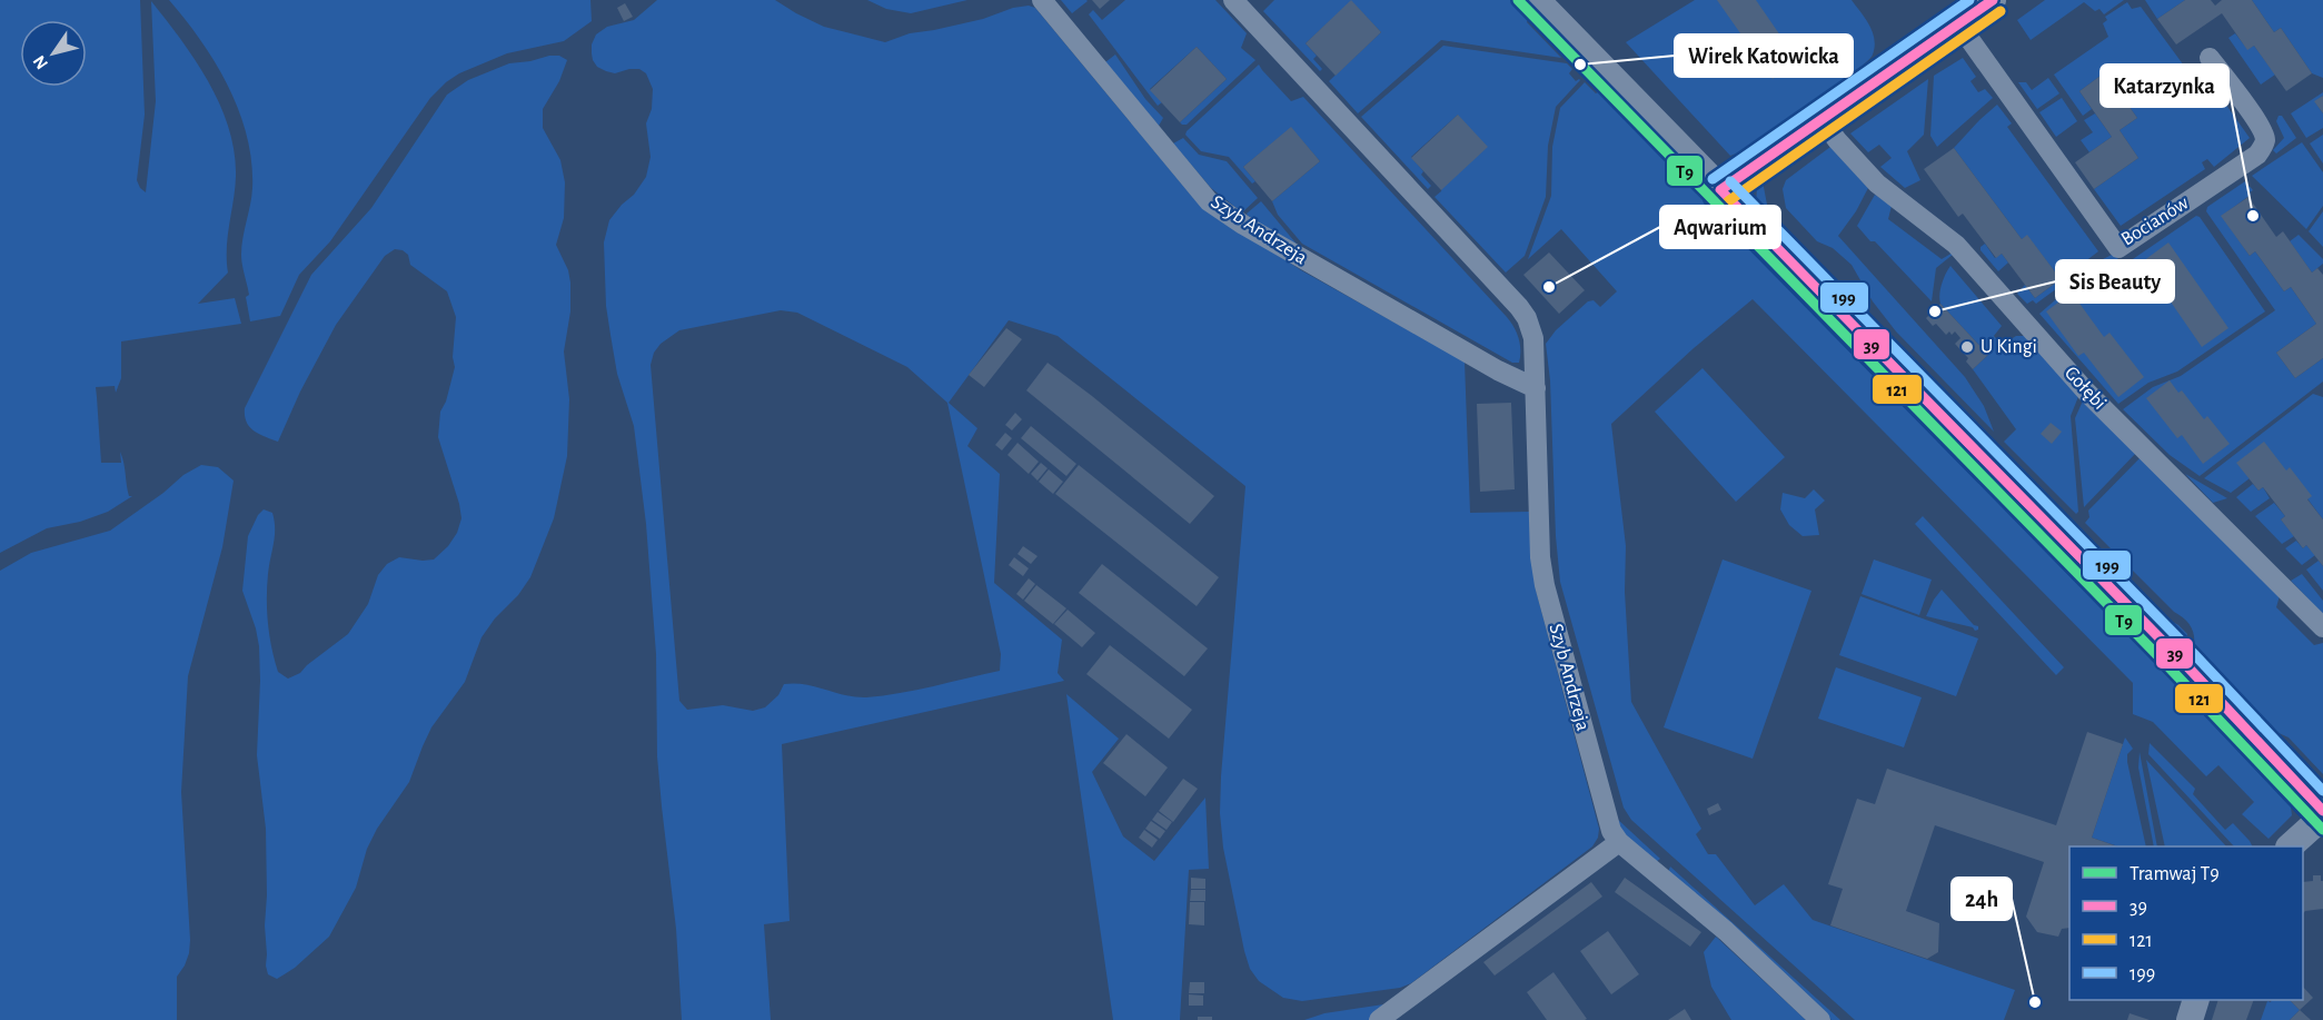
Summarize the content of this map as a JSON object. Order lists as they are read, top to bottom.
{
  "streets": {
    "street": ["Bocianów", "Szyb Andrzeja", "Gołębi"]
  },
  "places": [
    "Wirek Katowicka",
    "Katarzynka",
    "Aqwarium",
    "Sis Beauty",
    "U Kingi",
    "24h"
  ],
  "lines": [
    "tram line T9",
    "transit line 39",
    "transit line 199",
    "transit line 121"
  ],
  "legend": [
    "Tramwaj T9",
    "39",
    "121",
    "199"
  ],
  "north": "bottom left"
}
